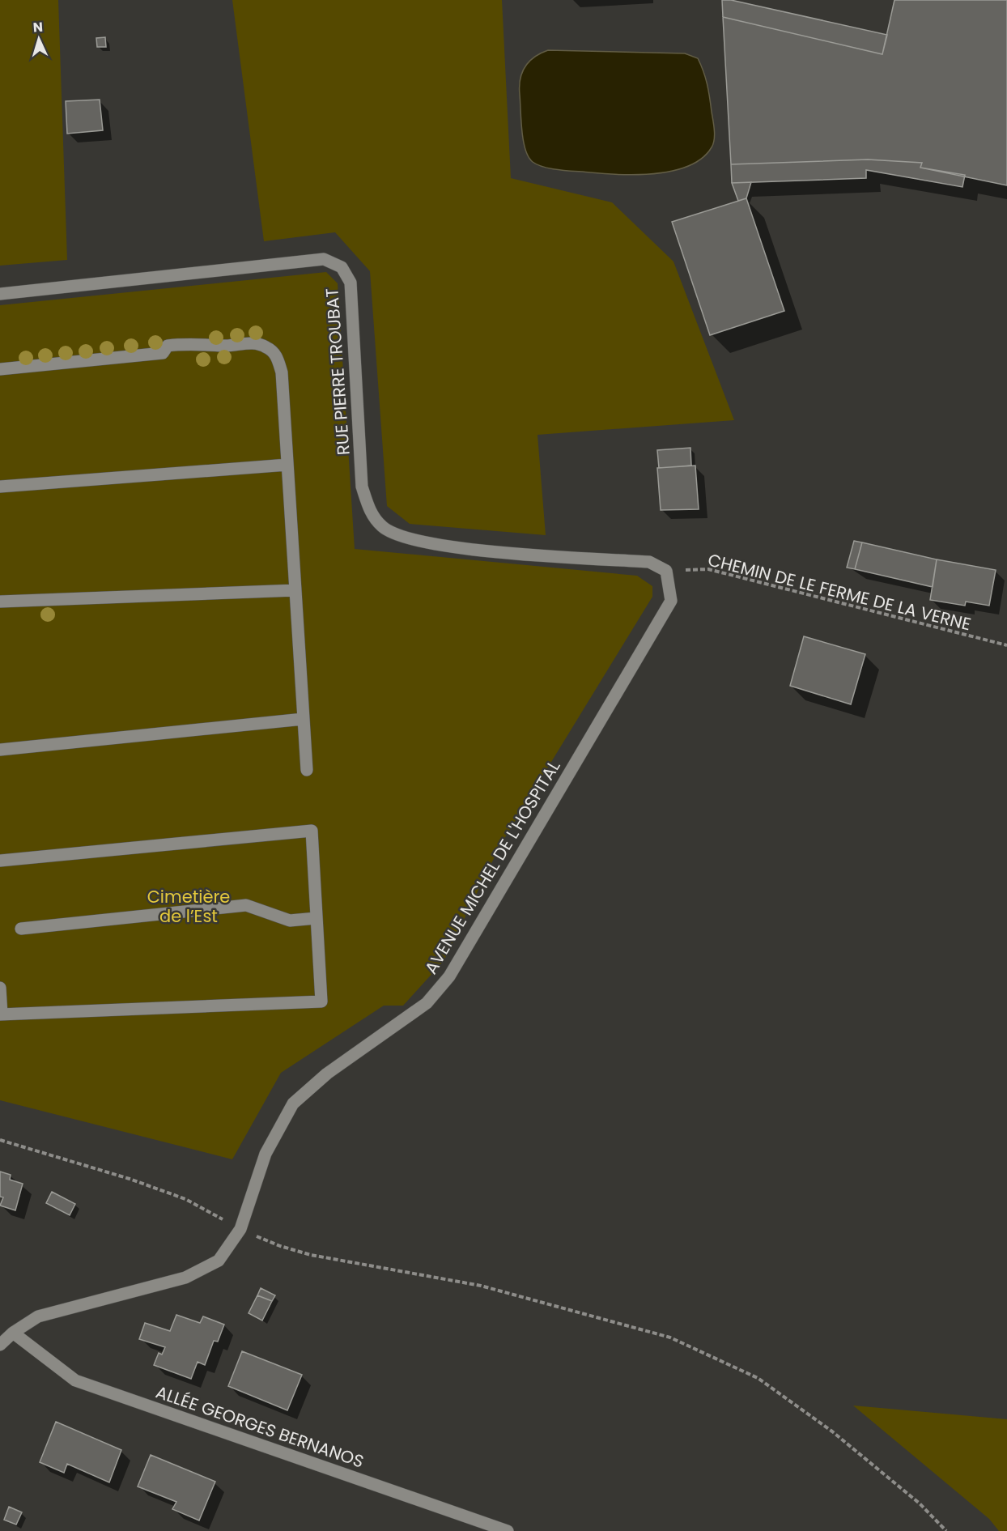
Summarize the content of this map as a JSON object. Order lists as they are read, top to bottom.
{
  "streets": {
    "street": ["RUE PIERRE TROUBAT", "AVENUE MICHEL DE L'HOSPITAL", "ALLÉE GEORGES BERNANOS"],
    "path": ["CHEMIN DE LE FERME DE LA VERNE"]
  },
  "crossings": [
    ["RUE PIERRE TROUBAT", "CHEMIN DE LE FERME DE LA VERNE"],
    ["RUE PIERRE TROUBAT", "AVENUE MICHEL DE L'HOSPITAL"],
    ["CHEMIN DE LE FERME DE LA VERNE", "AVENUE MICHEL DE L'HOSPITAL"],
    ["AVENUE MICHEL DE L'HOSPITAL", "ALLÉE GEORGES BERNANOS"]
  ],
  "parks": ["Cimetière de l’Est"],
  "north": "top"
}
